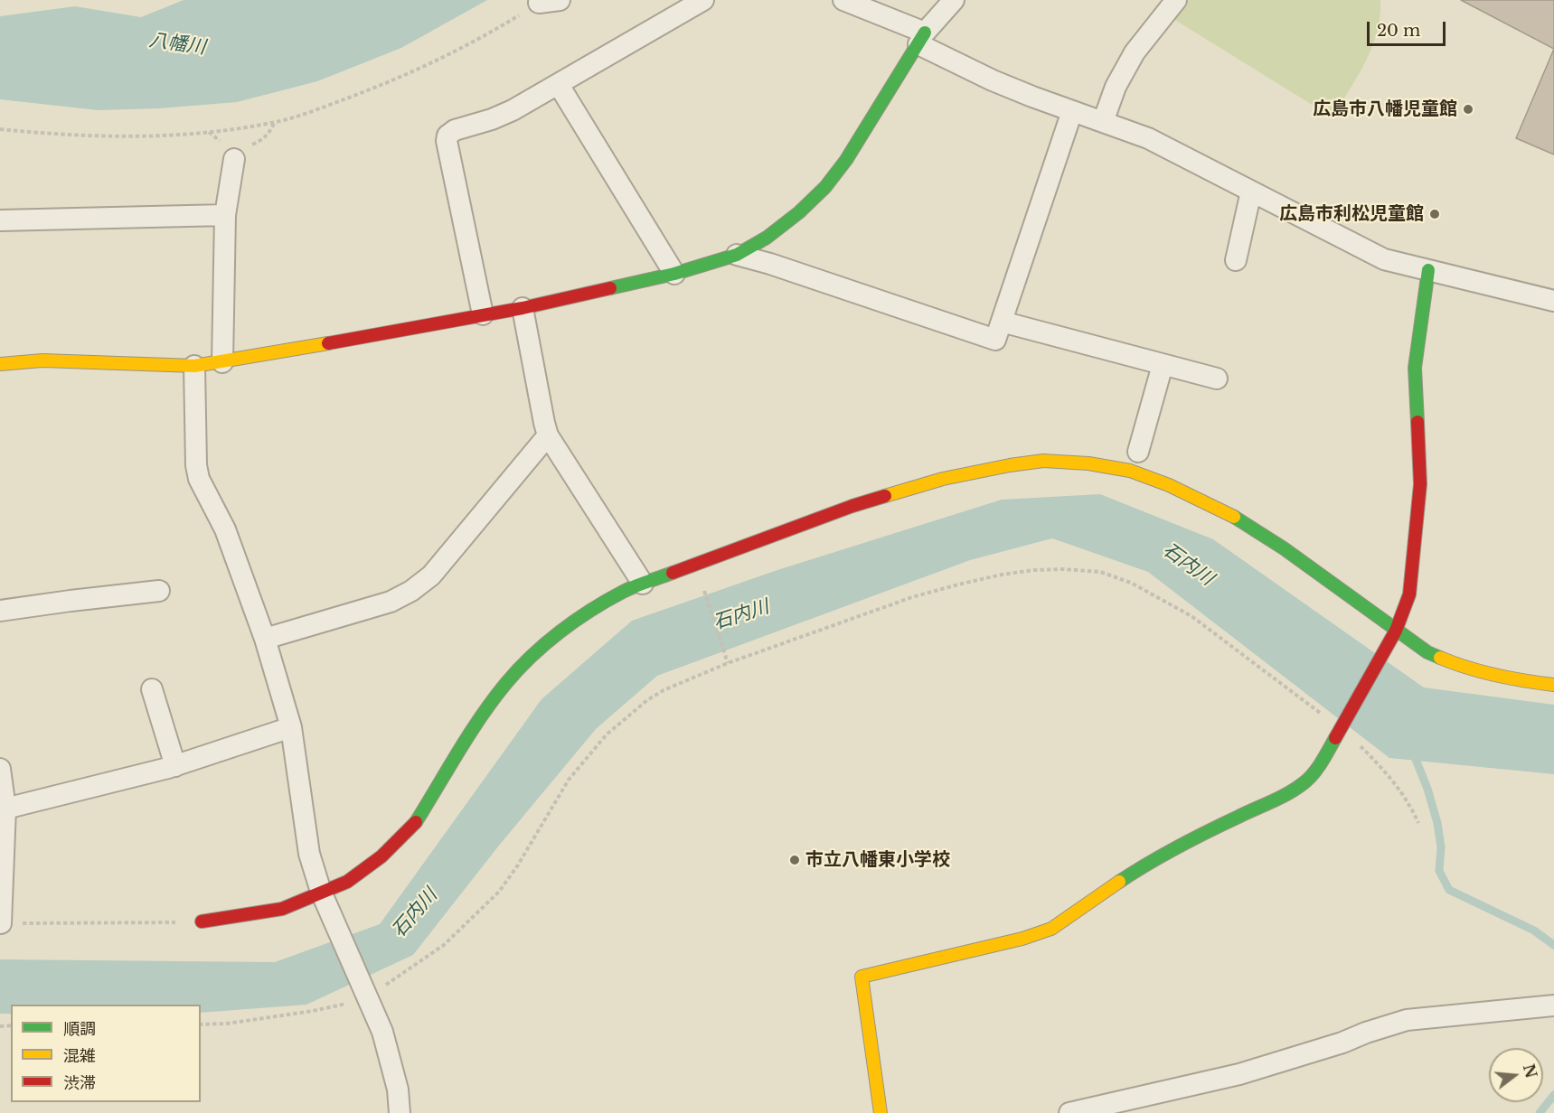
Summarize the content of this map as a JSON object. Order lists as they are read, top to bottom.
{
  "water": ["八幡川", "石内川"],
  "places": ["広島市八幡児童館", "広島市利松児童館", "市立八幡東小学校"],
  "legend": ["順調", "混雑", "渋滞"],
  "scale_bar": "20 m",
  "north": "right"
}
